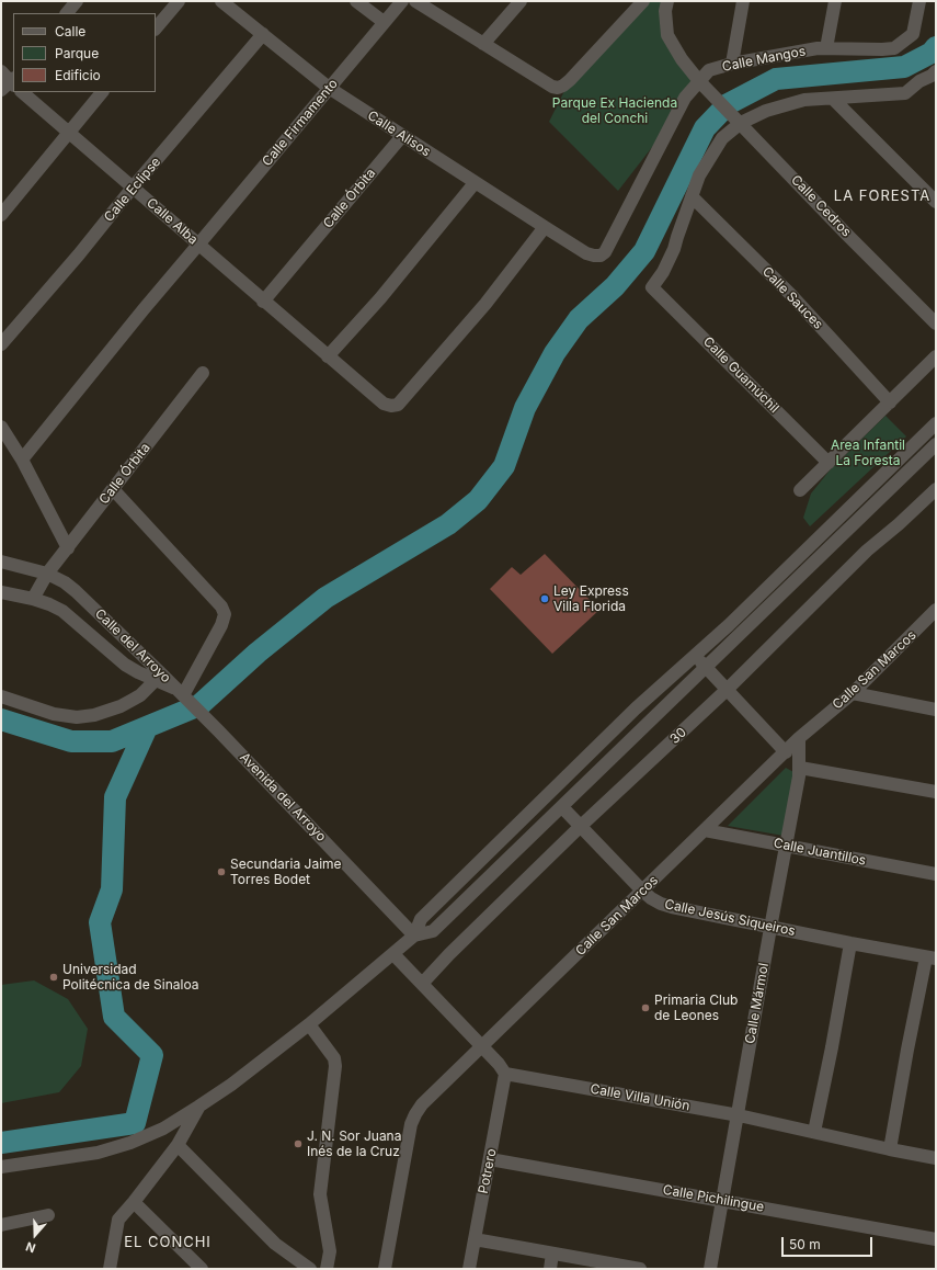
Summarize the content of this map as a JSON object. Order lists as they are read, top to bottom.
{
  "streets": {
    "street": [
      "Calle Mangos",
      "Calle Firmamento",
      "Calle Alisos",
      "Calle Eclipse",
      "Calle Órbita",
      "Calle Cedros",
      "Calle Alba",
      "Calle Sauces",
      "Calle Guamúchil",
      "Calle del Arroyo",
      "Calle San Marcos",
      "30",
      "Avenida del Arroyo",
      "Calle Juantillos",
      "Calle Jesús Siqueiros",
      "Calle Mármol",
      "Calle Villa Unión",
      "Potrero",
      "Calle Pichilingue"
    ]
  },
  "crossings": [
    ["Calle Mangos", "Calle Alisos"],
    ["Calle Mangos", "Calle Cedros"],
    ["Calle Firmamento", "Calle Alisos"],
    ["Calle Firmamento", "Calle Alba"],
    ["Calle Alisos", "Calle Eclipse"],
    ["Calle Alisos", "Calle Órbita"],
    ["Calle Alisos", "Calle Alba"],
    ["Calle Eclipse", "Calle Alba"],
    ["Calle Órbita", "Calle Alba"],
    ["Calle Órbita", "Calle del Arroyo"],
    ["Calle Sauces", "Calle Guamúchil"],
    ["Calle del Arroyo", "Avenida del Arroyo"],
    ["Calle San Marcos", "Calle Juantillos"],
    ["Calle San Marcos", "Calle Jesús Siqueiros"],
    ["Calle San Marcos", "Calle Mármol"],
    ["30", "Calle Jesús Siqueiros"],
    ["Calle Juantillos", "Calle Mármol"],
    ["Calle Jesús Siqueiros", "Calle Mármol"],
    ["Calle Mármol", "Calle Villa Unión"],
    ["Calle Mármol", "Calle Pichilingue"],
    ["Calle Villa Unión", "Potrero"],
    ["Potrero", "Calle Pichilingue"]
  ],
  "districts": ["LA FORESTA", "EL CONCHI"],
  "parks": ["Parque Ex Hacienda del Conchi", "Area Infantil La Foresta"],
  "places": [
    "Ley Express Villa Florida",
    "Secundaria Jaime Torres Bodet",
    "Universidad Politécnica de Sinaloa",
    "Primaria Club de Leones",
    "J. N. Sor Juana Inés de la Cruz"
  ],
  "legend": ["Calle", "Parque", "Edificio"],
  "scale_bar": "50 m",
  "north": "bottom"
}
